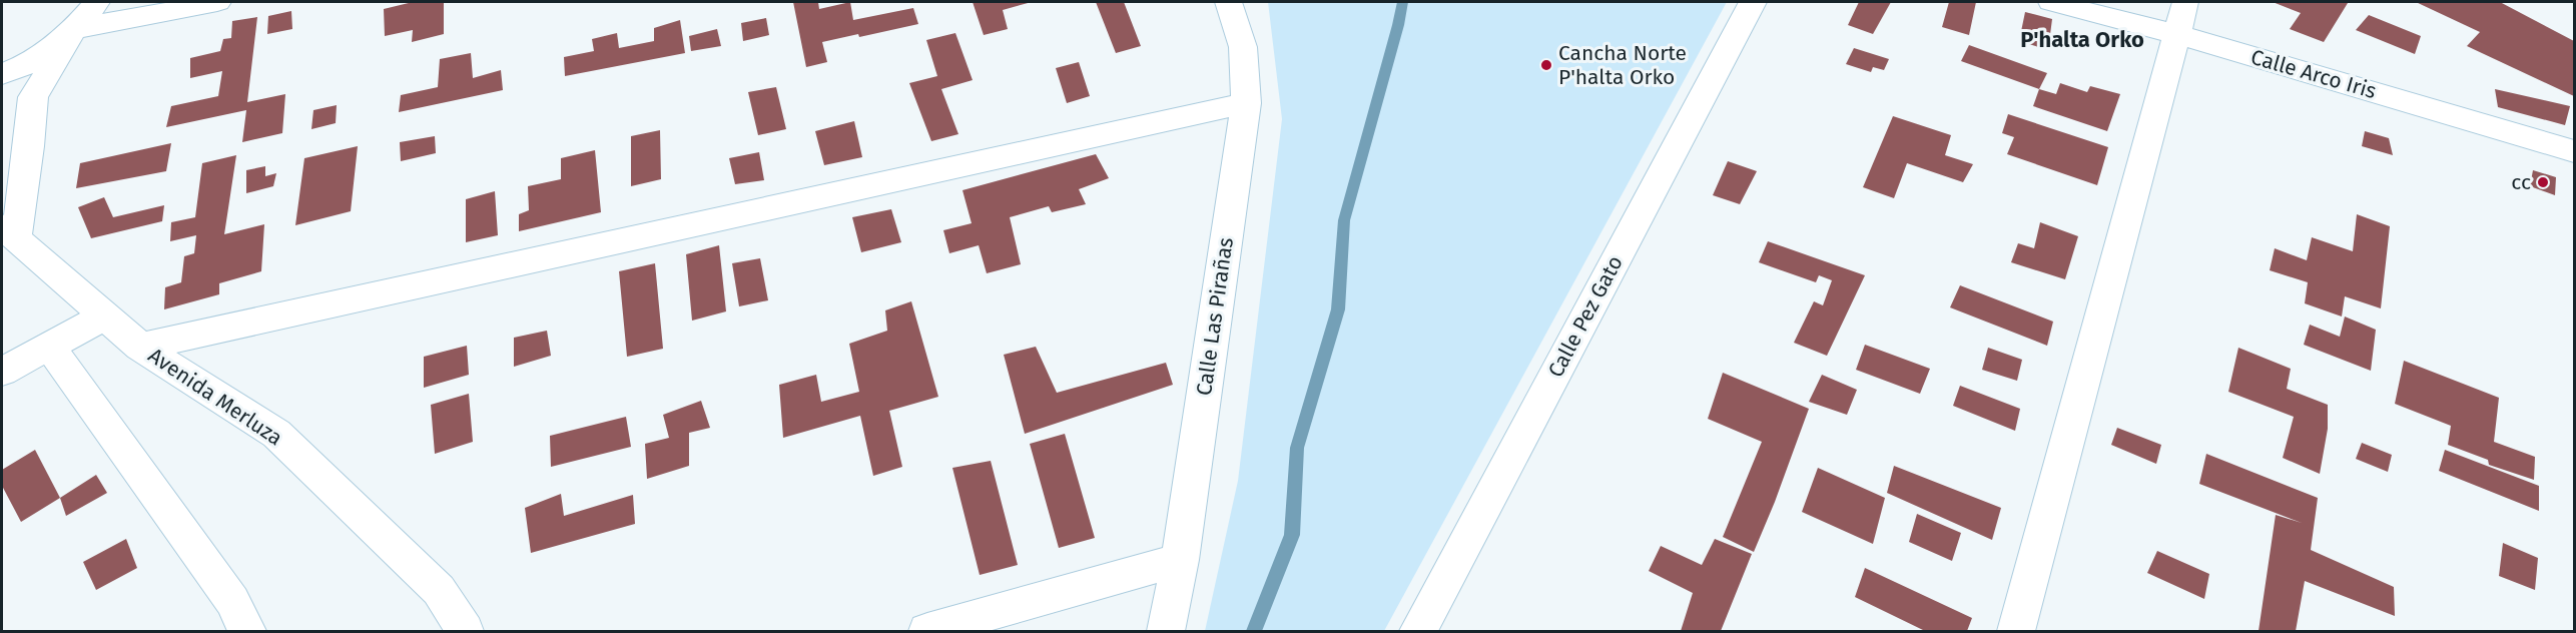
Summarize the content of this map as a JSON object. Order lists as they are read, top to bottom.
{
  "streets": {
    "street": [
      "Calle Arco Iris",
      "Calle Las Pirañas",
      "Calle Pez Gato",
      "Avenida Merluza"
    ]
  },
  "districts": ["P'halta Orko"],
  "places": ["Cancha Norte P'halta Orko", "cc"]
}
